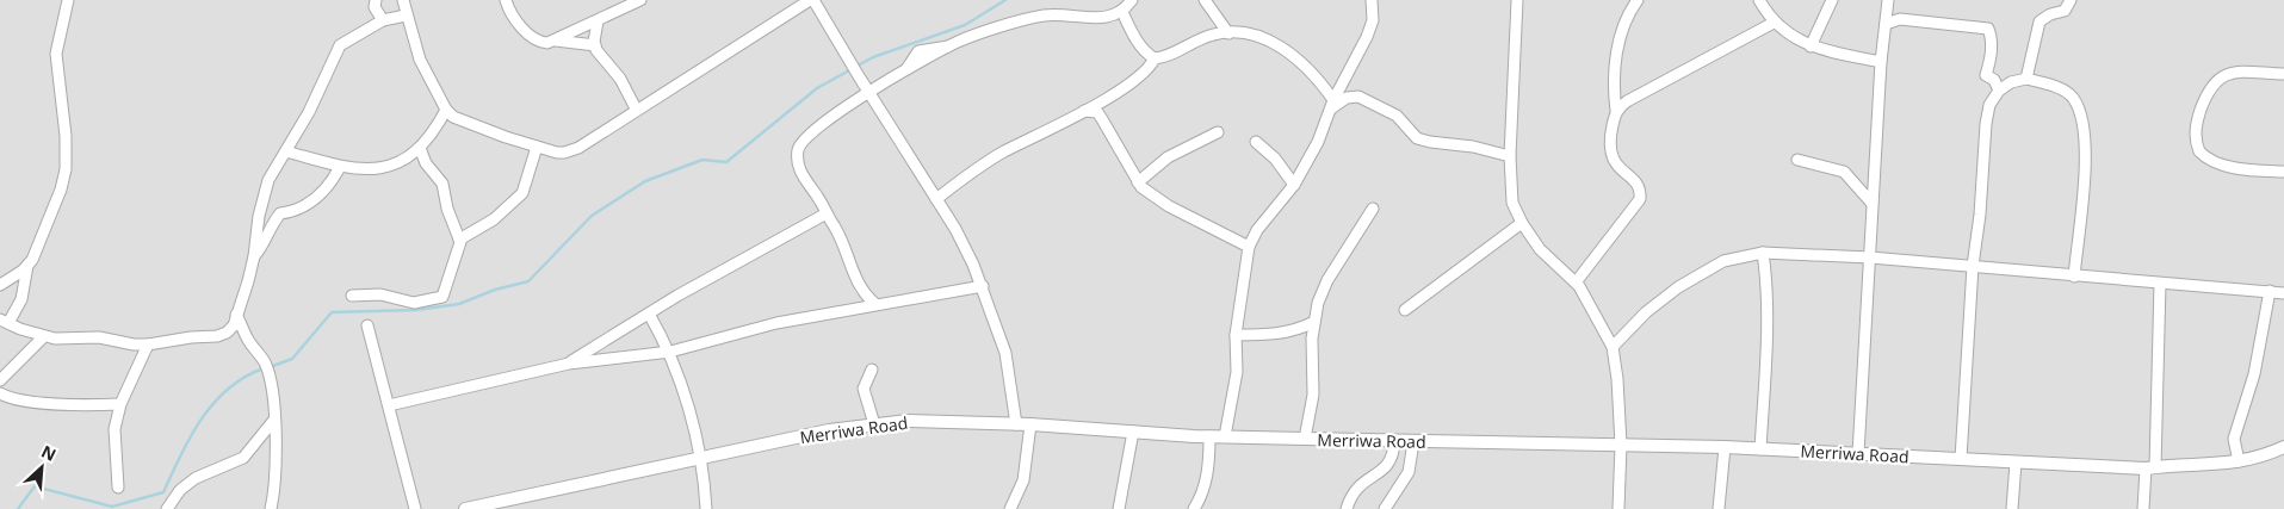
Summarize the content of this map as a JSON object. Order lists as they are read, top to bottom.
{
  "streets": {
    "street": ["Merriwa Road"]
  },
  "north": "top right"
}
